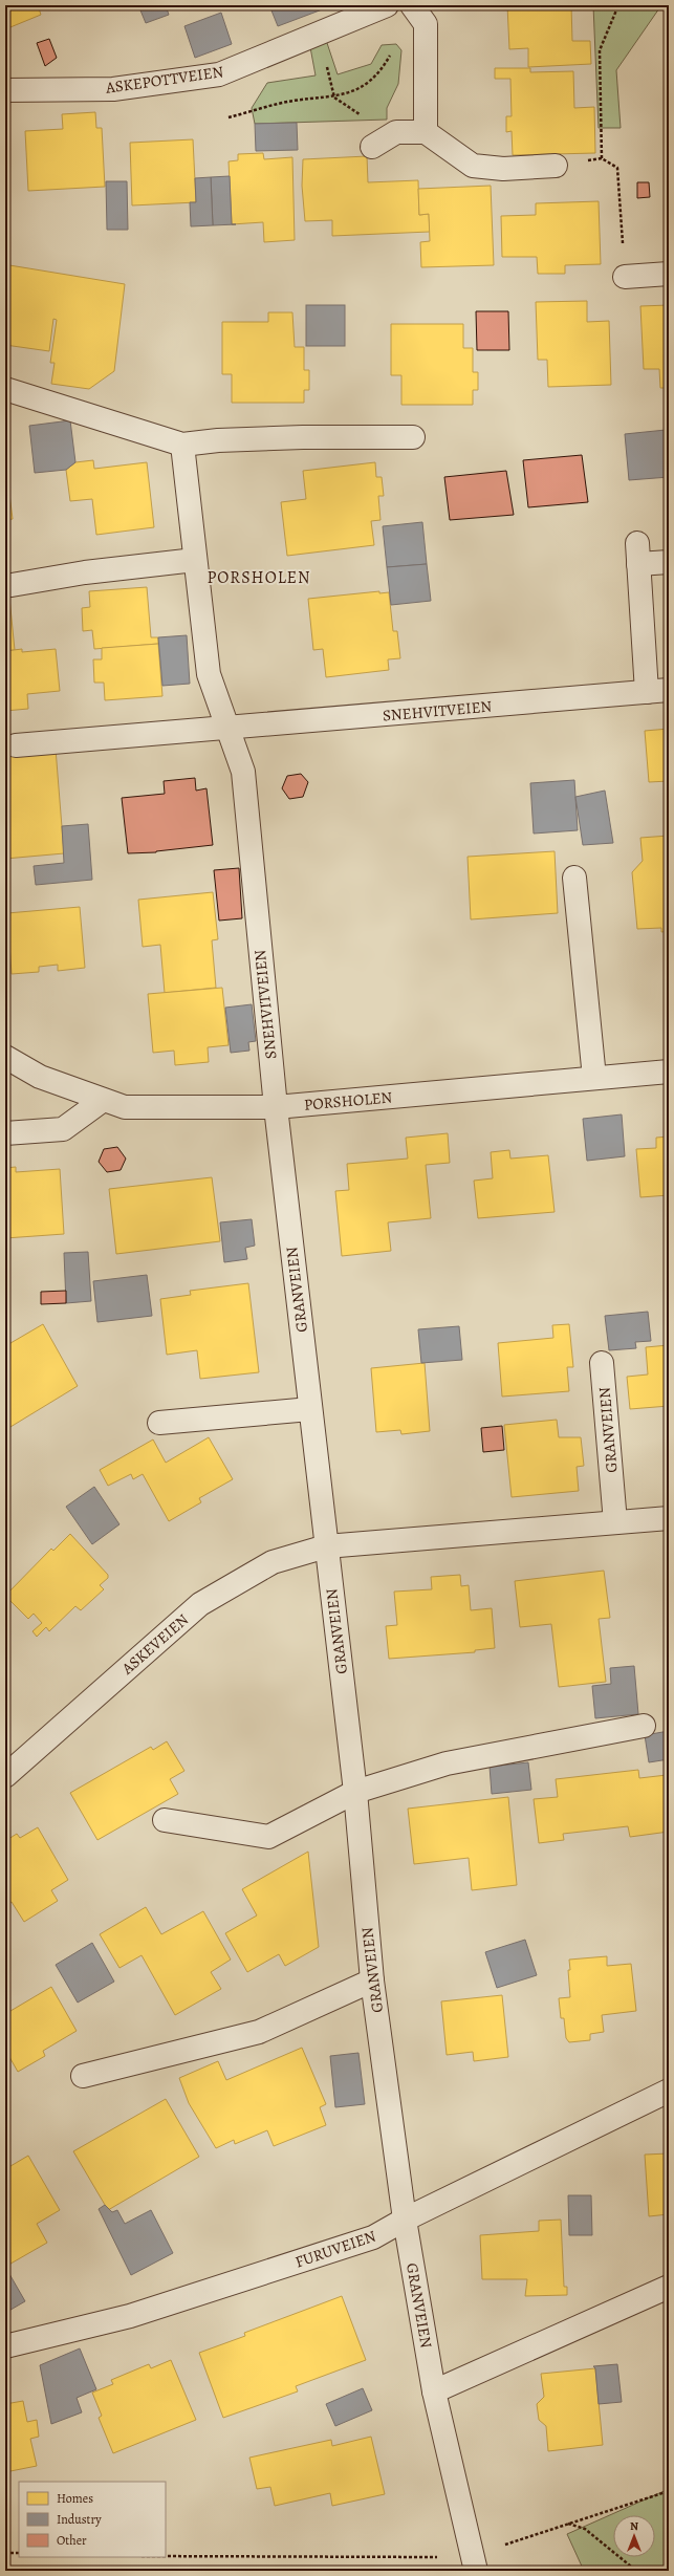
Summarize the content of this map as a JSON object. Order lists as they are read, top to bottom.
{
  "streets": {
    "street": [
      "ASKEPOTTVEIEN",
      "SNEHVITVEIEN",
      "PORSHOLEN",
      "GRANVEIEN",
      "ASKEVEIEN",
      "FURUVEIEN"
    ]
  },
  "crossings": [
    ["SNEHVITVEIEN", "PORSHOLEN"],
    ["SNEHVITVEIEN", "GRANVEIEN"],
    ["PORSHOLEN", "GRANVEIEN"],
    ["GRANVEIEN", "ASKEVEIEN"],
    ["GRANVEIEN", "FURUVEIEN"]
  ],
  "districts": ["PORSHOLEN"],
  "legend": ["Homes", "Industry", "Other"],
  "north": "top"
}
